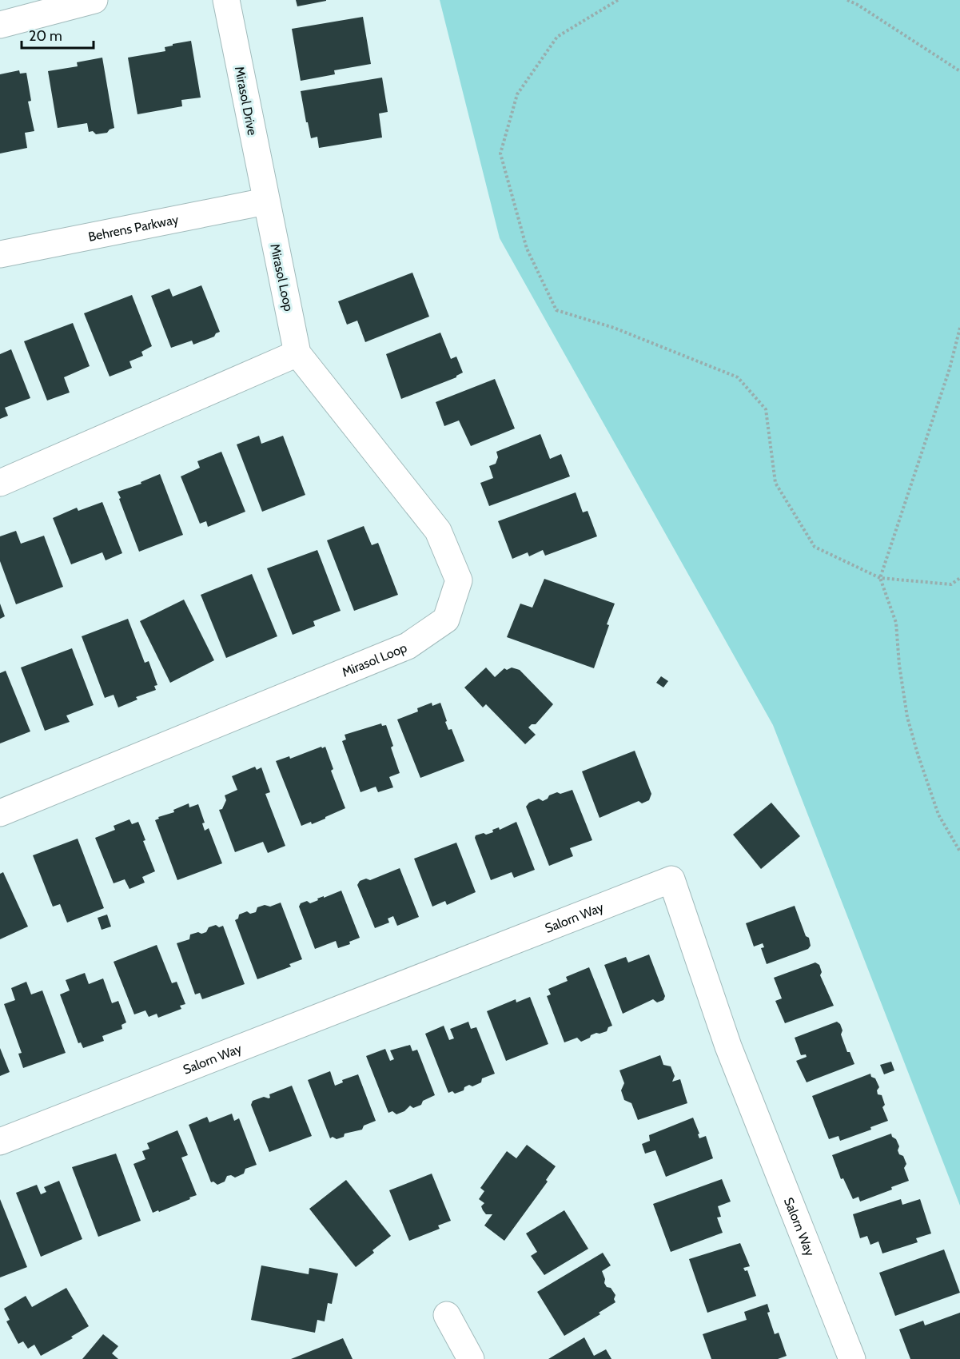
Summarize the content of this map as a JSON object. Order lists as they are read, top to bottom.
{
  "streets": {
    "street": [
      "Mirasol Drive",
      "Behrens Parkway",
      "Mirasol Loop",
      "Salorn Way"
    ]
  },
  "crossings": [
    ["Mirasol Drive", "Behrens Parkway"],
    ["Mirasol Drive", "Mirasol Loop"],
    ["Behrens Parkway", "Mirasol Loop"]
  ],
  "scale_bar": "20 m"
}
